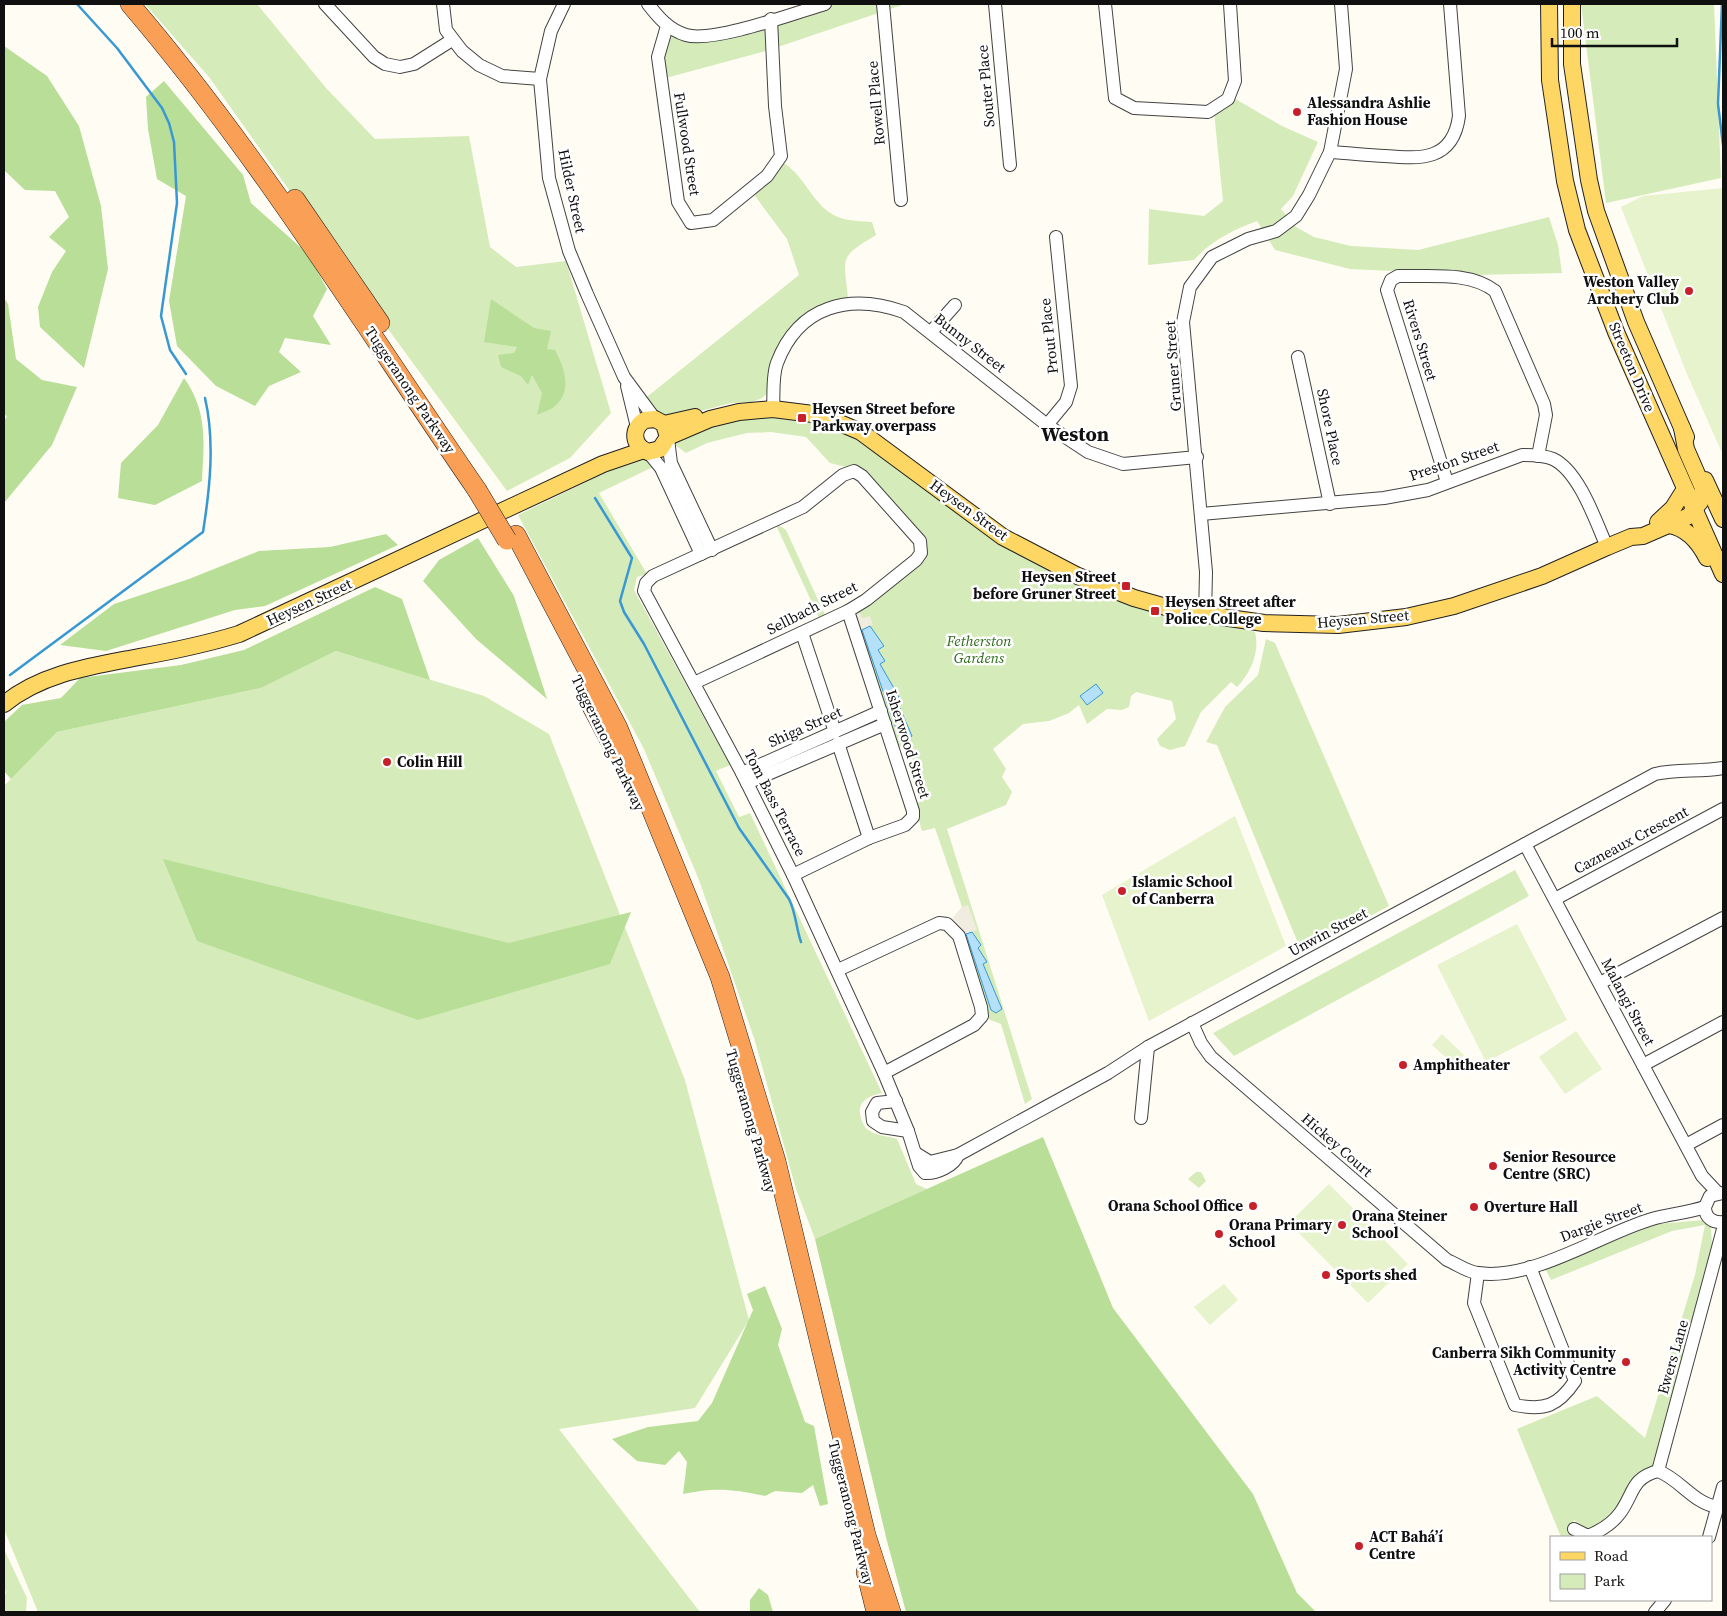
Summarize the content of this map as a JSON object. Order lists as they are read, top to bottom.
{
  "streets": {
    "highway": ["Tuggeranong Parkway"],
    "main road": ["Streeton Drive", "Heysen Street"],
    "street": [
      "Souter Place",
      "Rowell Place",
      "Fullwood Street",
      "Hilder Street",
      "Prout Place",
      "Rivers Street",
      "Bunny Street",
      "Gruner Street",
      "Shore Place",
      "Preston Street",
      "Sellbach Street",
      "Shiga Street",
      "Isherwood Street",
      "Tom Bass Terrace",
      "Cazneaux Crescent",
      "Unwin Street",
      "Malangi Street",
      "Hickey Court",
      "Dargie Street",
      "Ewers Lane"
    ]
  },
  "crossings": [
    ["Hilder Street", "Heysen Street"],
    ["Prout Place", "Bunny Street"],
    ["Rivers Street", "Preston Street"],
    ["Bunny Street", "Gruner Street"],
    ["Bunny Street", "Heysen Street"],
    ["Gruner Street", "Preston Street"],
    ["Gruner Street", "Heysen Street"],
    ["Streeton Drive", "Heysen Street"],
    ["Shore Place", "Preston Street"],
    ["Preston Street", "Heysen Street"],
    ["Sellbach Street", "Isherwood Street"],
    ["Sellbach Street", "Tom Bass Terrace"],
    ["Shiga Street", "Isherwood Street"],
    ["Shiga Street", "Tom Bass Terrace"],
    ["Isherwood Street", "Tom Bass Terrace"],
    ["Tom Bass Terrace", "Unwin Street"],
    ["Cazneaux Crescent", "Malangi Street"],
    ["Unwin Street", "Malangi Street"],
    ["Unwin Street", "Hickey Court"],
    ["Malangi Street", "Dargie Street"],
    ["Malangi Street", "Ewers Lane"],
    ["Hickey Court", "Dargie Street"],
    ["Dargie Street", "Ewers Lane"]
  ],
  "districts": ["Weston"],
  "parks": ["Fetherston Gardens"],
  "places": {
    "other": [
      "Alessandra Ashlie Fashion House",
      "Weston Valley Archery Club",
      "Colin Hill",
      "Islamic School of Canberra",
      "Amphitheater",
      "Senior Resource Centre (SRC)",
      "Orana School Office",
      "Overture Hall",
      "Orana Steiner School",
      "Orana Primary School",
      "Sports shed",
      "Canberra Sikh Community Activity Centre",
      "ACT Bahá’í Centre"
    ],
    "transit": ["Heysen Street before Parkway overpass", "Heysen Street before Gruner Street", "Heysen Street after Police College"]
  },
  "legend": ["Road", "Park"],
  "scale_bar": "100 m"
}
